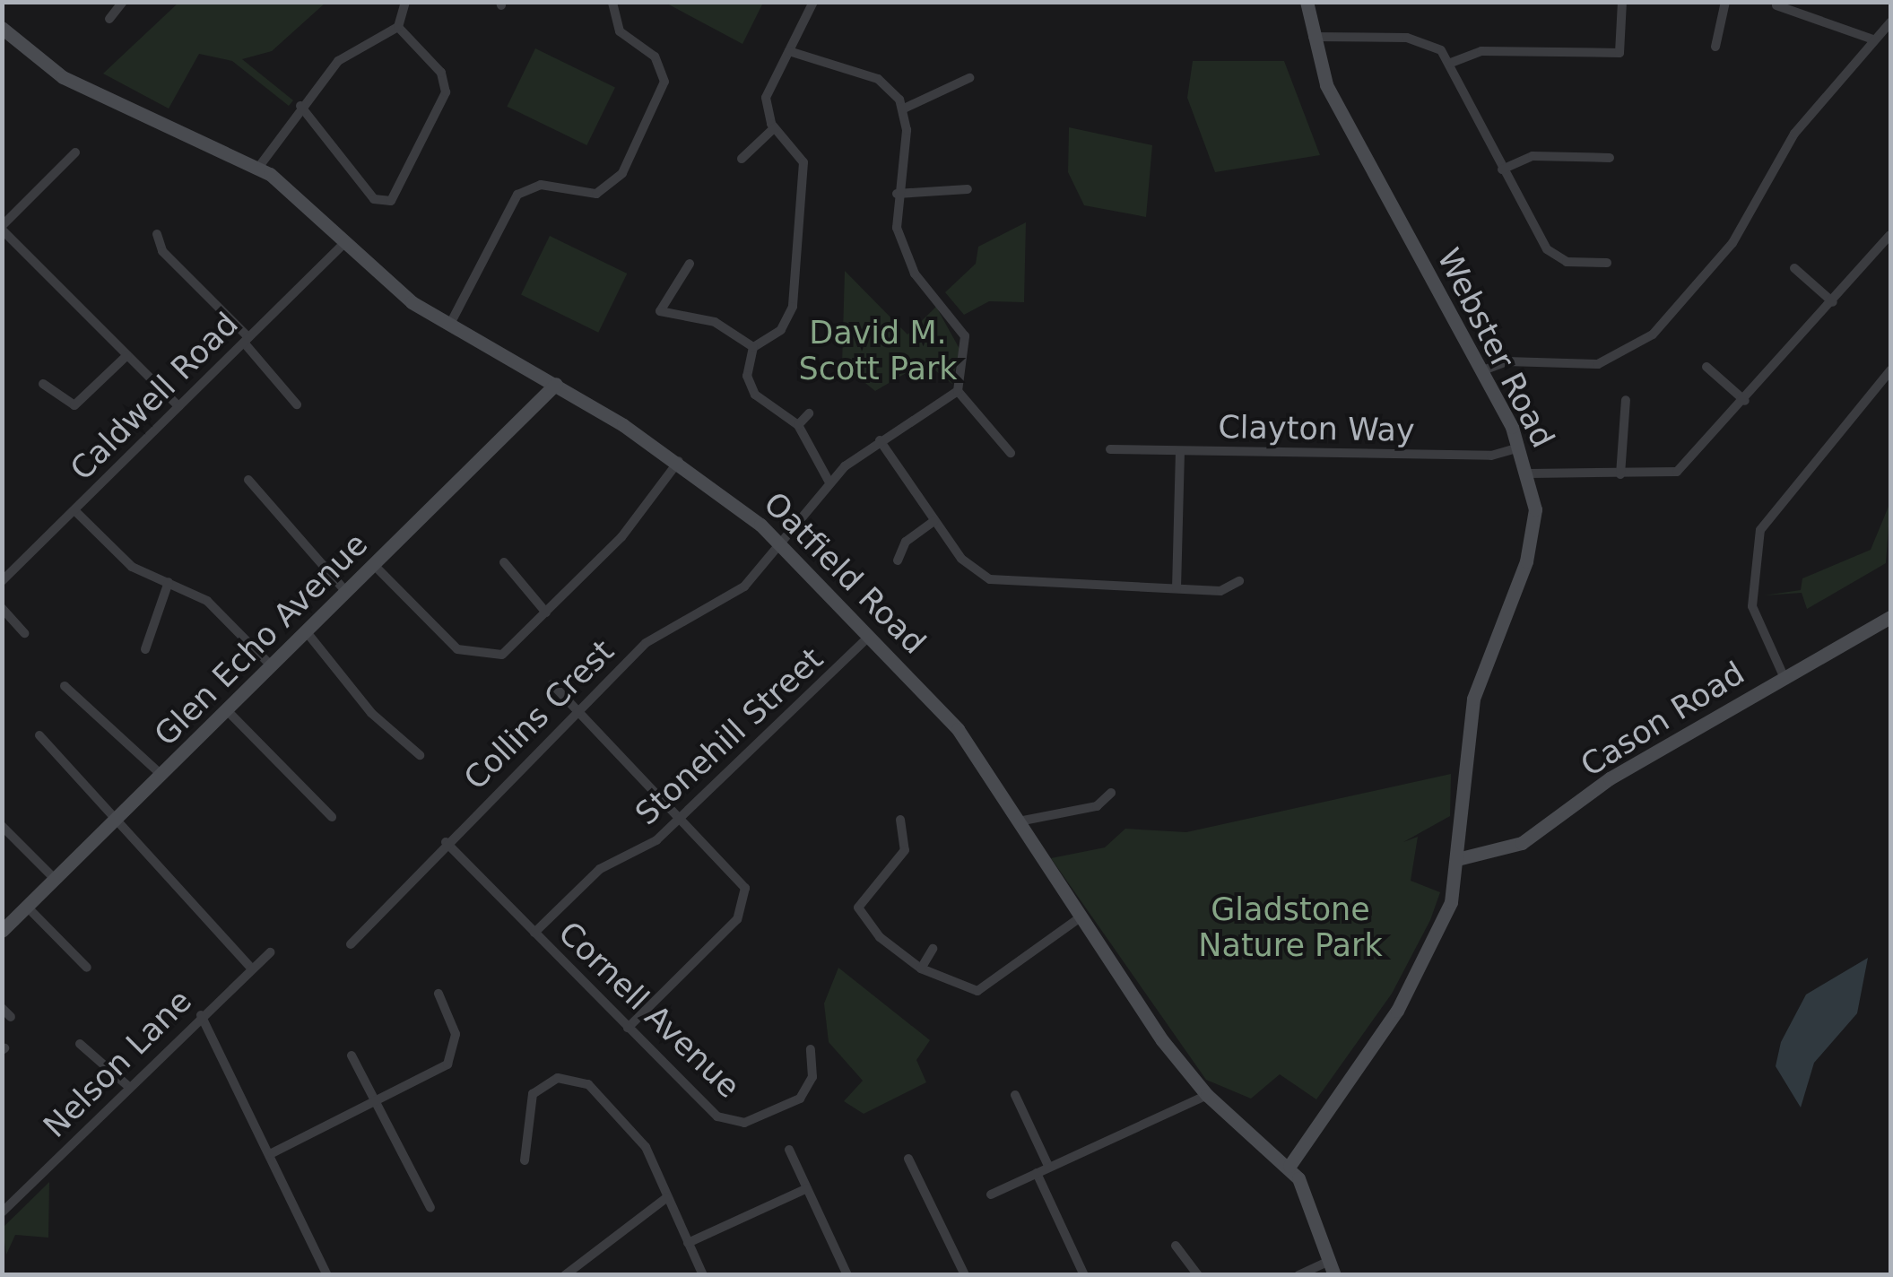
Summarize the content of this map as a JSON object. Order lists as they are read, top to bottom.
{
  "streets": {
    "street": [
      "Webster Road",
      "Caldwell Road",
      "Clayton Way",
      "Oatfield Road",
      "Glen Echo Avenue",
      "Collins Crest",
      "Cason Road",
      "Stonehill Street",
      "Cornell Avenue",
      "Nelson Lane"
    ]
  },
  "crossings": [
    ["Webster Road", "Clayton Way"],
    ["Webster Road", "Oatfield Road"],
    ["Webster Road", "Cason Road"],
    ["Caldwell Road", "Oatfield Road"],
    ["Oatfield Road", "Glen Echo Avenue"],
    ["Oatfield Road", "Collins Crest"],
    ["Oatfield Road", "Stonehill Street"],
    ["Collins Crest", "Cornell Avenue"],
    ["Stonehill Street", "Cornell Avenue"]
  ],
  "parks": ["David M. Scott Park", "Gladstone Nature Park"]
}
